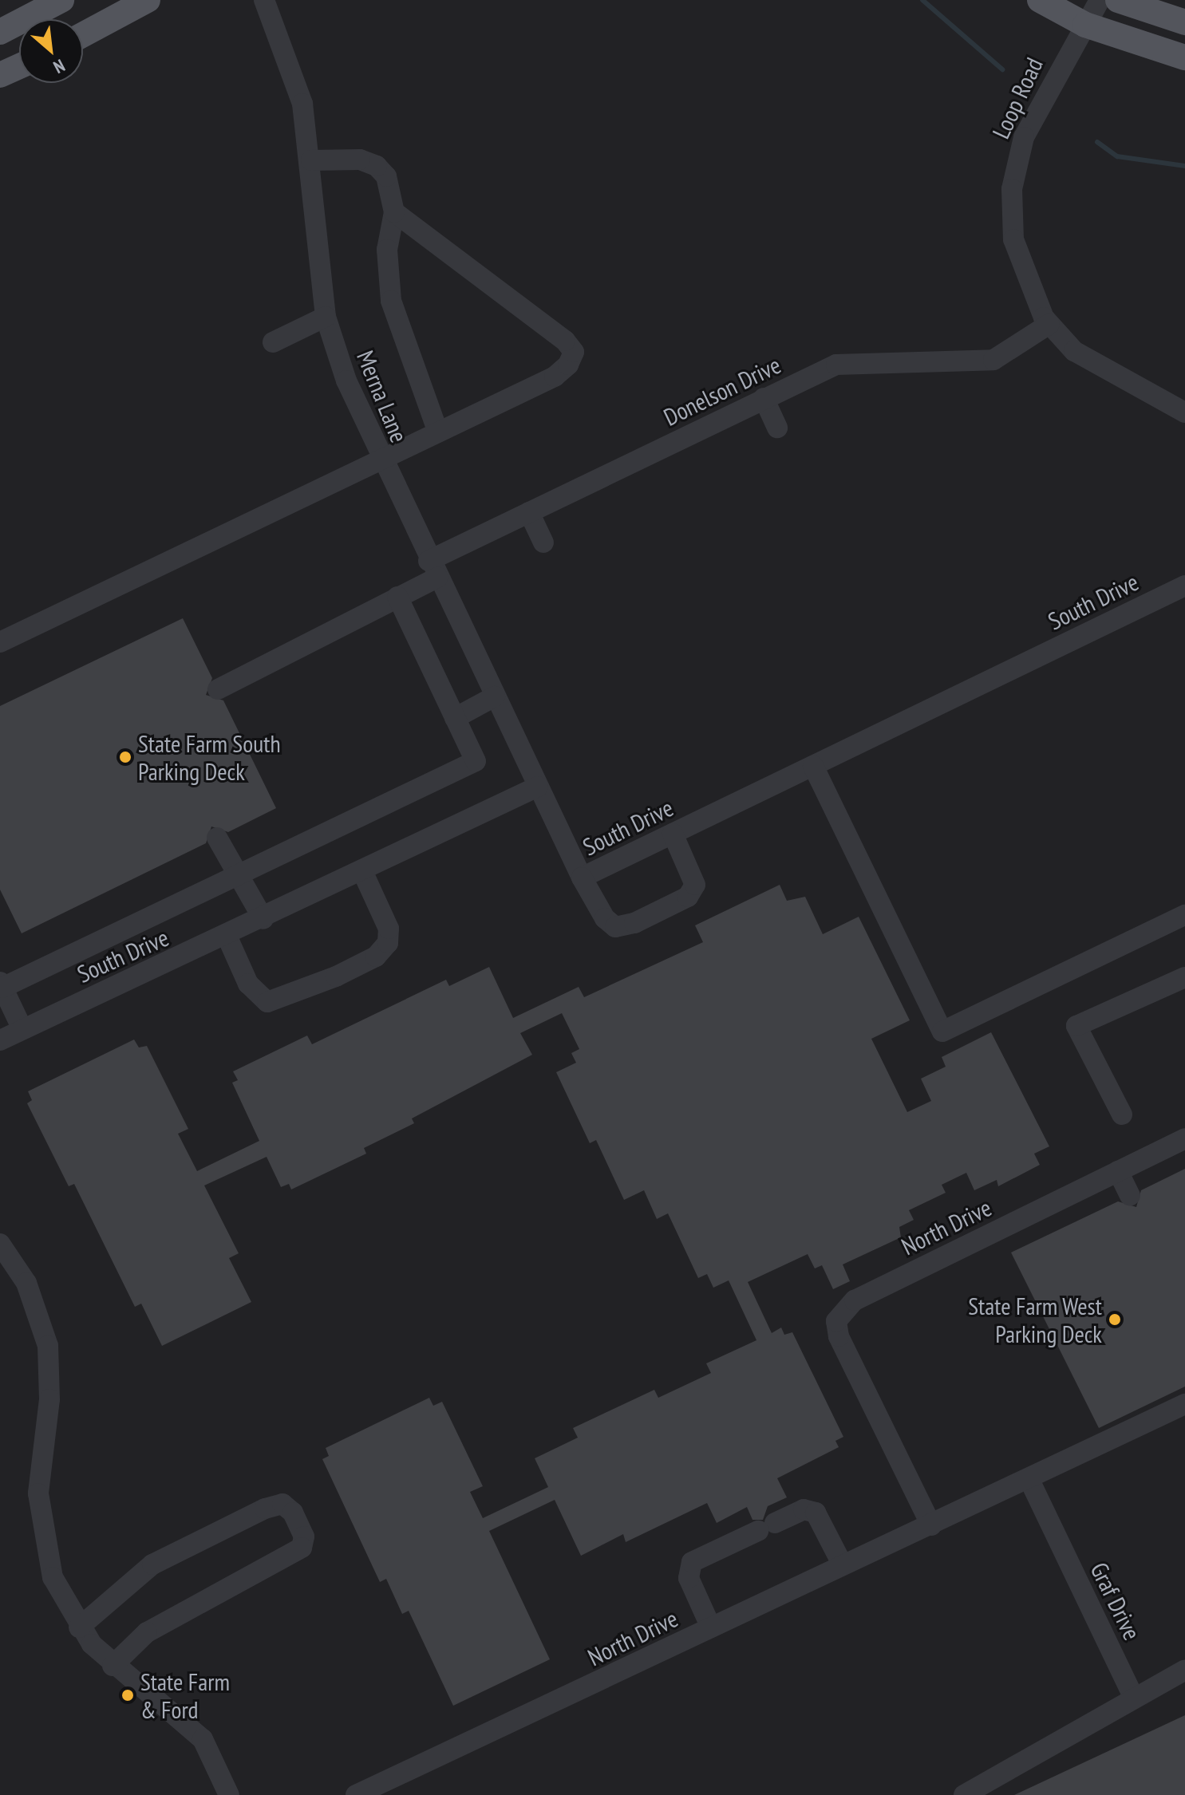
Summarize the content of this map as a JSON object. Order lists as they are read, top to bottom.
{
  "streets": {
    "street": [
      "Loop Road",
      "Donelson Drive",
      "Merna Lane",
      "South Drive",
      "North Drive",
      "Graf Drive"
    ]
  },
  "crossings": [
    ["Loop Road", "Donelson Drive"],
    ["Donelson Drive", "Merna Lane"],
    ["Merna Lane", "South Drive"],
    ["North Drive", "Graf Drive"]
  ],
  "places": ["State Farm South Parking Deck", "State Farm West Parking Deck", "State Farm & Ford"],
  "north": "bottom right"
}
